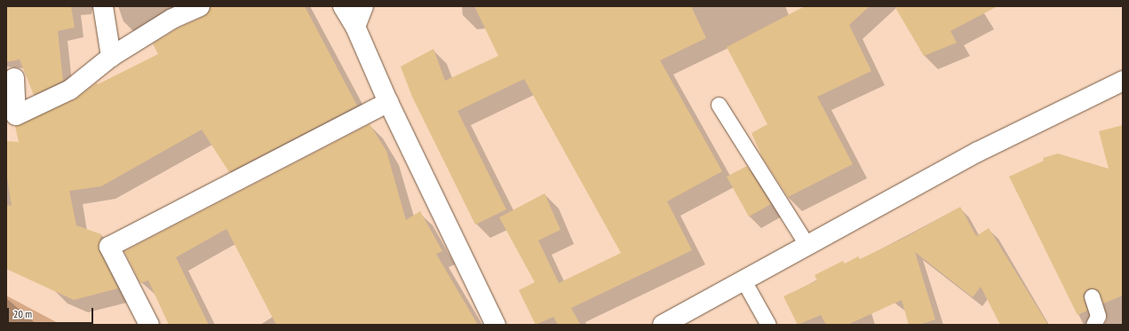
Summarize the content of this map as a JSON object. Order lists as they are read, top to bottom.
{
  "scale_bar": "20 m"
}
